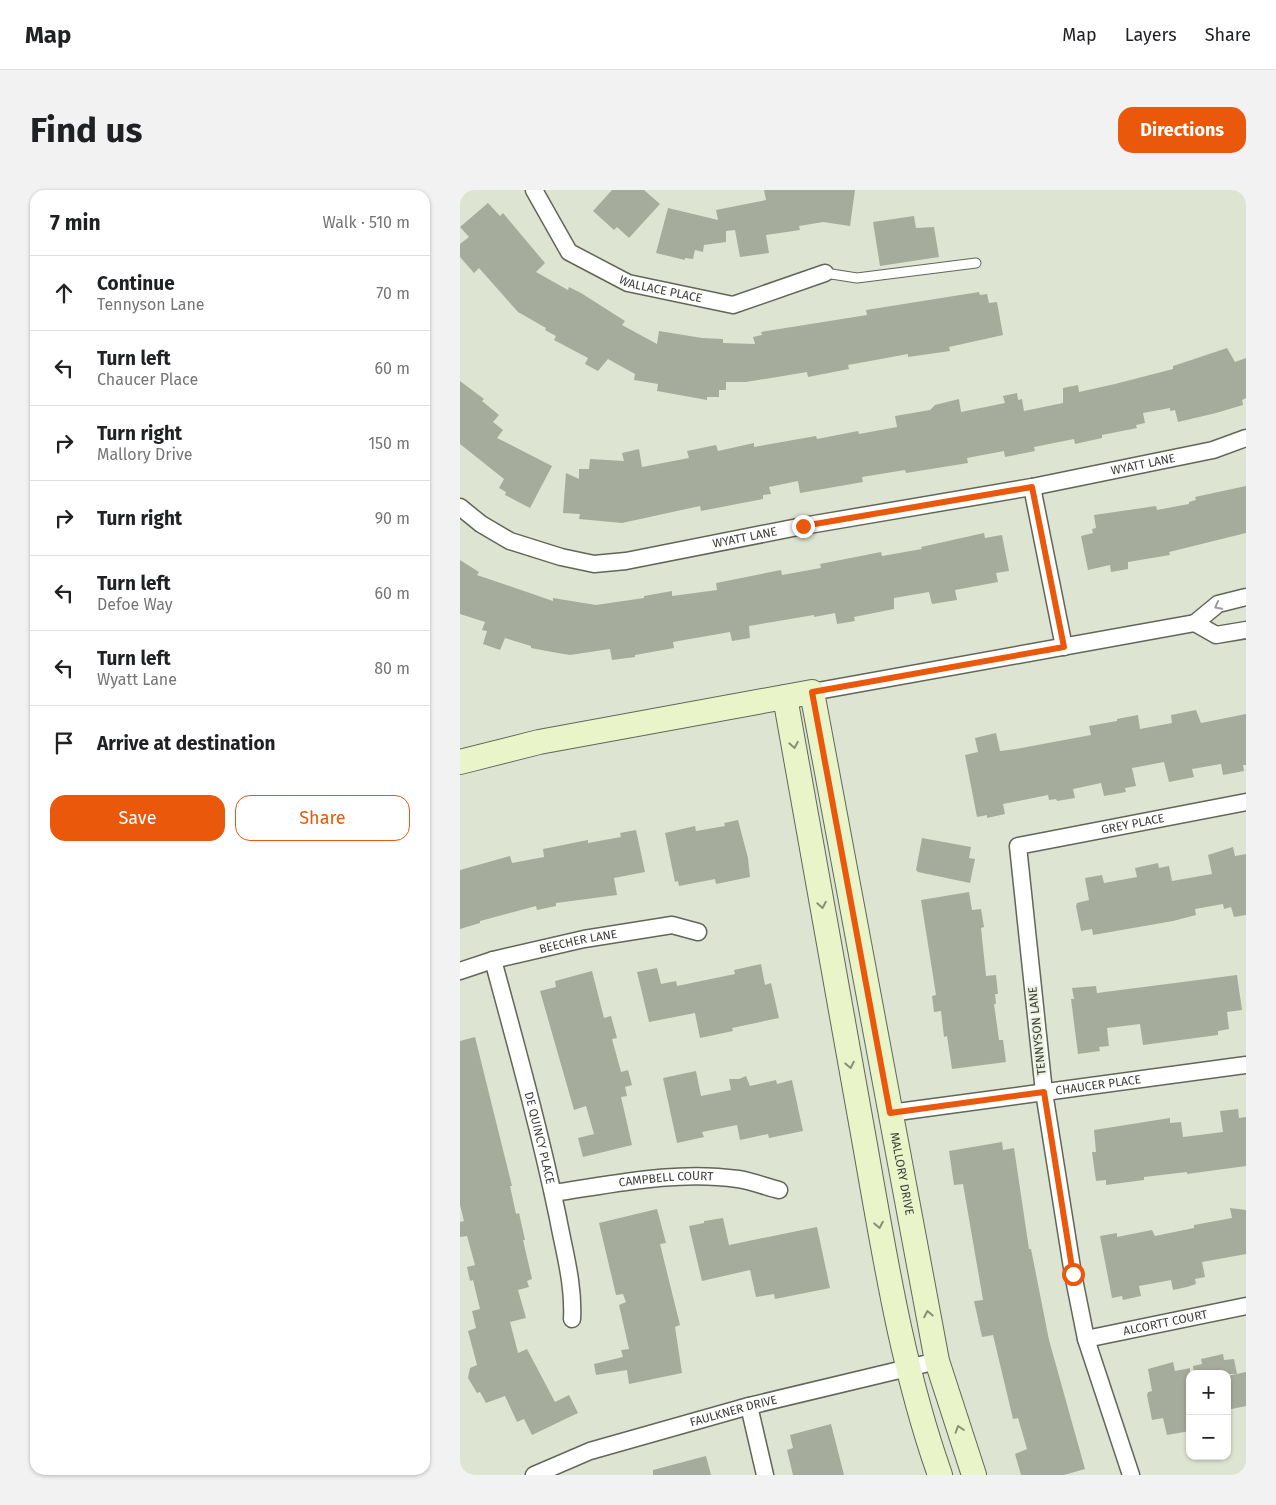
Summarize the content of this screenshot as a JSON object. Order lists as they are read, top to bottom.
{
  "streets": {
    "main road": ["MALLORY DRIVE"],
    "street": [
      "WALLACE PLACE",
      "WYATT LANE",
      "GREY PLACE",
      "BEECHER LANE",
      "TENNYSON LANE",
      "CHAUCER PLACE",
      "DE QUINCY PLACE",
      "CAMPBELL COURT",
      "ALCORTT COURT",
      "FAULKNER DRIVE"
    ]
  },
  "crossings": [
    ["GREY PLACE", "TENNYSON LANE"],
    ["BEECHER LANE", "DE QUINCY PLACE"],
    ["TENNYSON LANE", "CHAUCER PLACE"],
    ["TENNYSON LANE", "ALCORTT COURT"],
    ["CHAUCER PLACE", "MALLORY DRIVE"],
    ["DE QUINCY PLACE", "CAMPBELL COURT"],
    ["MALLORY DRIVE", "FAULKNER DRIVE"]
  ],
  "page": {
    "header": "Map",
    "nav": ["Map", "Layers", "Share"],
    "buttons": [
      "Directions",
      ["Save", "Share"]
    ],
    "title": "Find us",
    "heading": ["7 min", "Walk · 510 m"],
    "list": [
      ["Continue", "Tennyson Lane", "70 m"],
      ["Turn left", "Chaucer Place", "60 m"],
      ["Turn right", "Mallory Drive", "150 m"],
      ["Turn right", "90 m"],
      ["Turn left", "Defoe Way", "60 m"],
      ["Turn left", "Wyatt Lane", "80 m"],
      "Arrive at destination"
    ],
    "map_buttons": ["+", "−"]
  }
}
